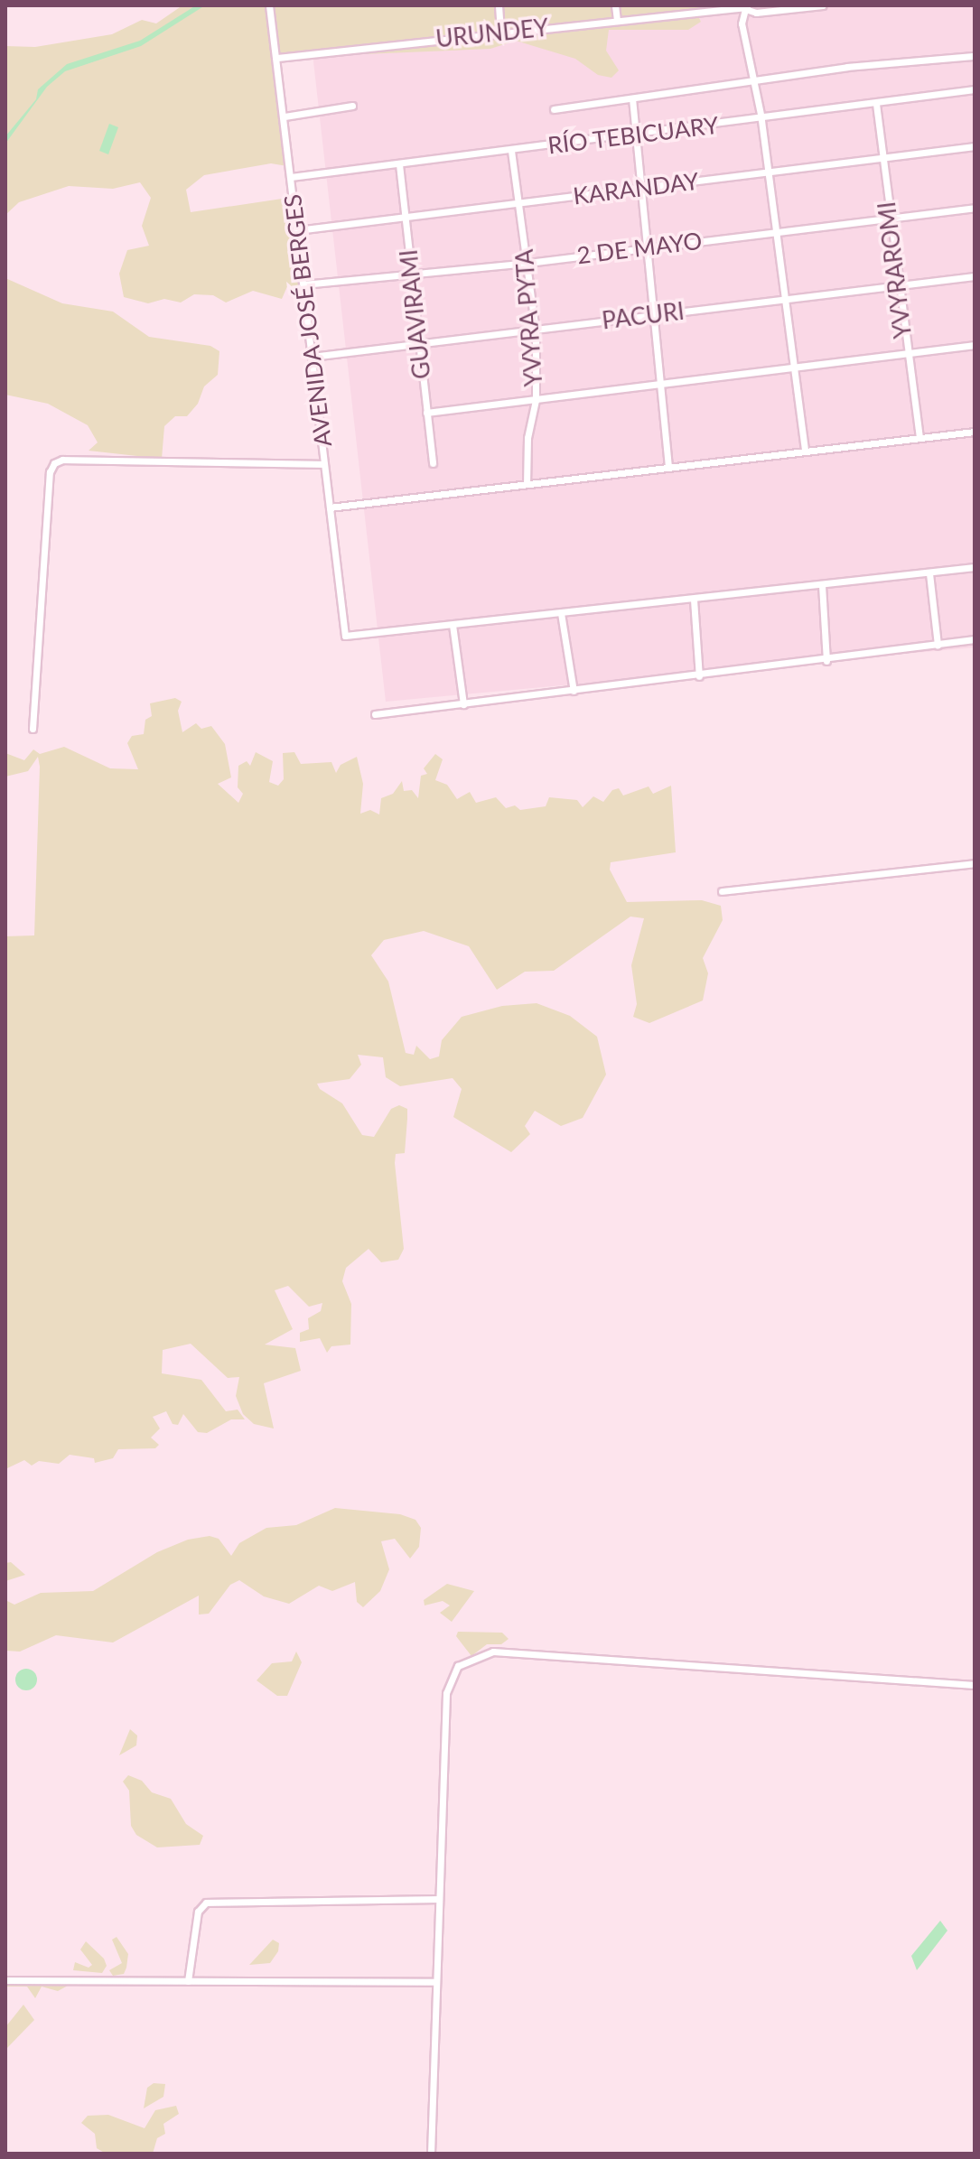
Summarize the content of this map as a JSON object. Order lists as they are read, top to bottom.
{
  "streets": {
    "street": [
      "URUNDEY",
      "RÍO TEBICUARY",
      "KARANDAY",
      "2 DE MAYO",
      "YVYRAROMI",
      "GUAVIRAMI",
      "PACURI",
      "YVYRA PYTA",
      "AVENIDA JOSÉ BERGES"
    ]
  },
  "crossings": [
    ["URUNDEY", "AVENIDA JOSÉ BERGES"],
    ["RÍO TEBICUARY", "YVYRAROMI"],
    ["RÍO TEBICUARY", "GUAVIRAMI"],
    ["RÍO TEBICUARY", "YVYRA PYTA"],
    ["RÍO TEBICUARY", "AVENIDA JOSÉ BERGES"],
    ["KARANDAY", "YVYRAROMI"],
    ["KARANDAY", "GUAVIRAMI"],
    ["KARANDAY", "YVYRA PYTA"],
    ["KARANDAY", "AVENIDA JOSÉ BERGES"],
    ["2 DE MAYO", "YVYRAROMI"],
    ["2 DE MAYO", "GUAVIRAMI"],
    ["2 DE MAYO", "YVYRA PYTA"],
    ["2 DE MAYO", "AVENIDA JOSÉ BERGES"],
    ["YVYRAROMI", "PACURI"],
    ["GUAVIRAMI", "PACURI"],
    ["PACURI", "YVYRA PYTA"],
    ["PACURI", "AVENIDA JOSÉ BERGES"]
  ]
}
